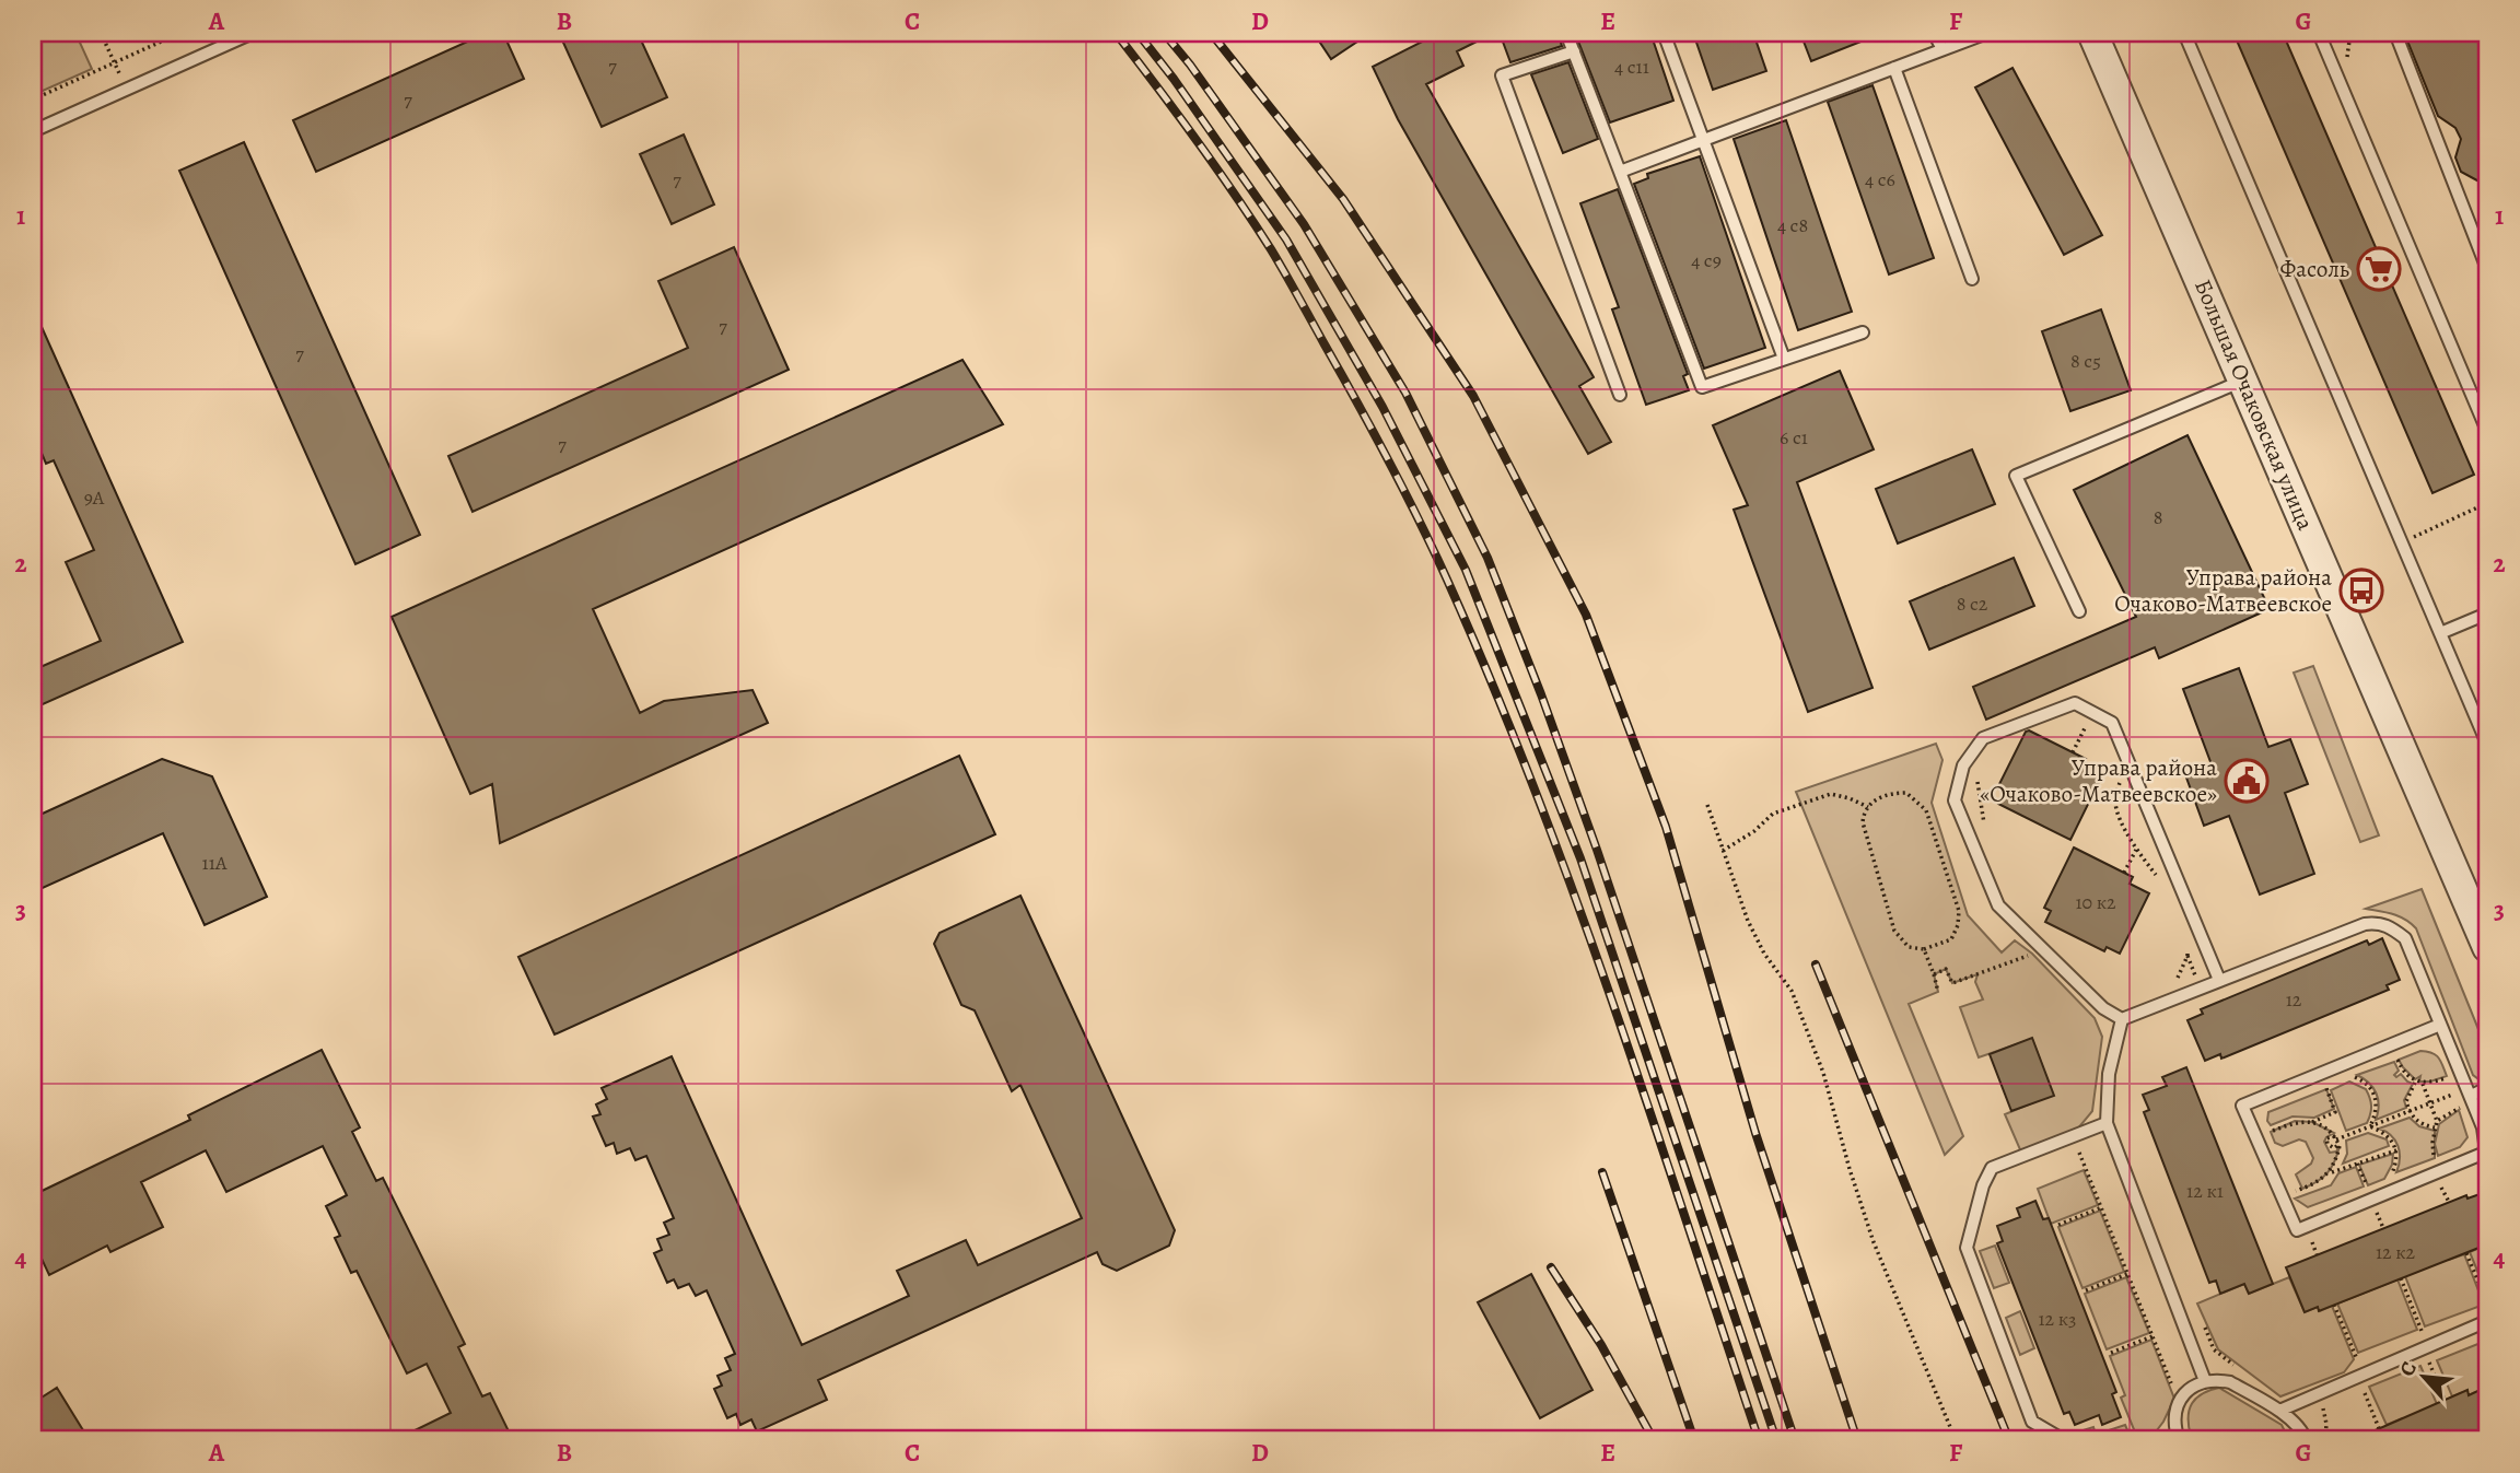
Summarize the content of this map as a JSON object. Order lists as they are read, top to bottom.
{
  "streets": {
    "street": ["Большая Очаковская улица"]
  },
  "places": {
    "supermarket": ["Фасоль"],
    "bus stop": ["Управа района Очаково-Матвеевское"],
    "public building": ["Управа района «Очаково-Матвеевское»"]
  },
  "house_numbers": [
    "7",
    "4 с11",
    "7",
    "7",
    "4 с6",
    "4 с8",
    "4 с9",
    "7",
    "7",
    "8 с5",
    "6 с1",
    "7",
    "9А",
    "8",
    "8 с2",
    "11А",
    "10 к2",
    "12",
    "12 к1",
    "12 к2",
    "12 к3"
  ],
  "north": "top left",
  "grid": {
    "columns": [
      "A",
      "B",
      "C",
      "D",
      "E",
      "F",
      "G"
    ],
    "rows": [
      "1",
      "2",
      "3",
      "4"
    ]
  }
}
